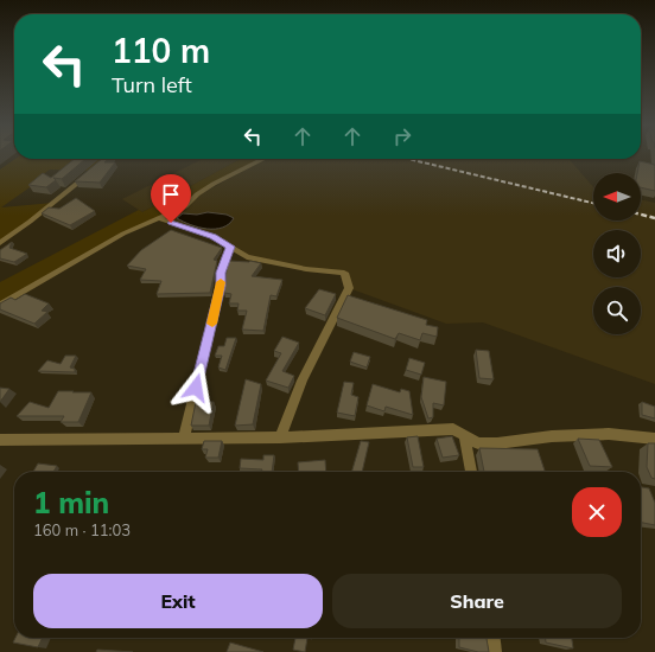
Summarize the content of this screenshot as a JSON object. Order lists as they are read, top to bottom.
{
  "north": "left",
  "page": {
    "turn": ["110 m", "Turn left"],
    "heading": ["1 min", "160 m · 11:03"],
    "buttons": ["Exit", "Share"]
  }
}
